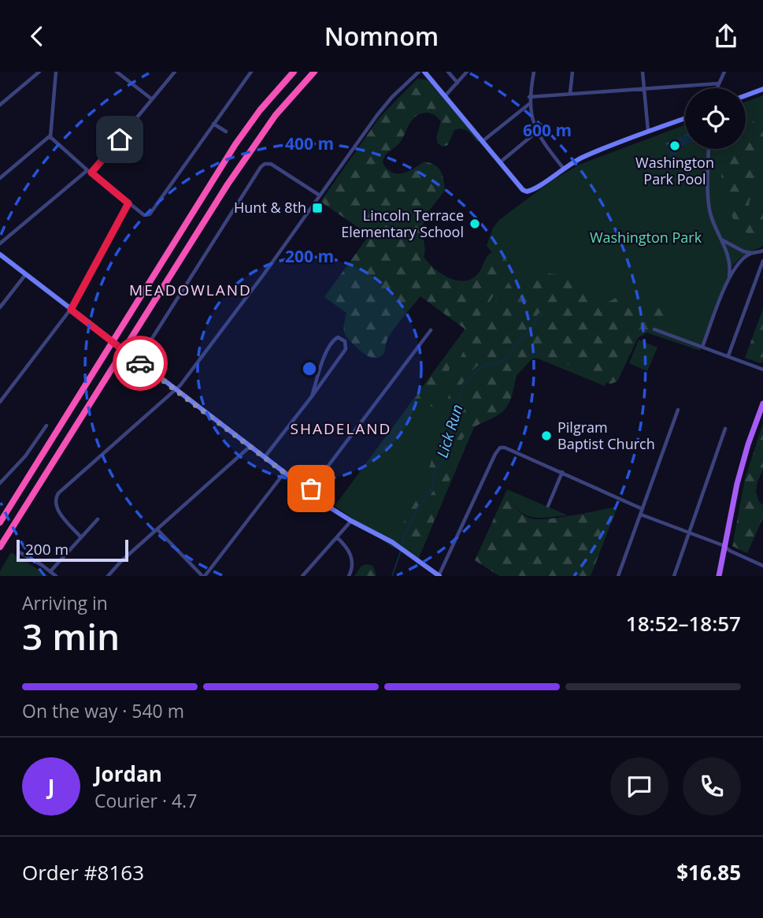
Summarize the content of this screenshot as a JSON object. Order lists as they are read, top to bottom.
{
  "districts": ["MEADOWLAND", "SHADELAND"],
  "water": ["Lick Run"],
  "parks": ["Washington Park"],
  "places": {
    "other": ["Washington Park Pool", "Lincoln Terrace Elementary School", "Pilgram Baptist Church"],
    "transit": ["Hunt & 8th"]
  },
  "scale_bar": "200 m",
  "page": {
    "header": "Nomnom",
    "scale": "200 m",
    "heading": ["3 min", "Arriving in", "18:52–18:57"],
    "panel": [
      "Jordan",
      "Courier · 4.7",
      "Order #8163",
      "$16.85"
    ],
    "bar": "On the way · 540 m",
    "round": "J"
  },
  "rings": ["600 m", "400 m", "200 m"]
}
